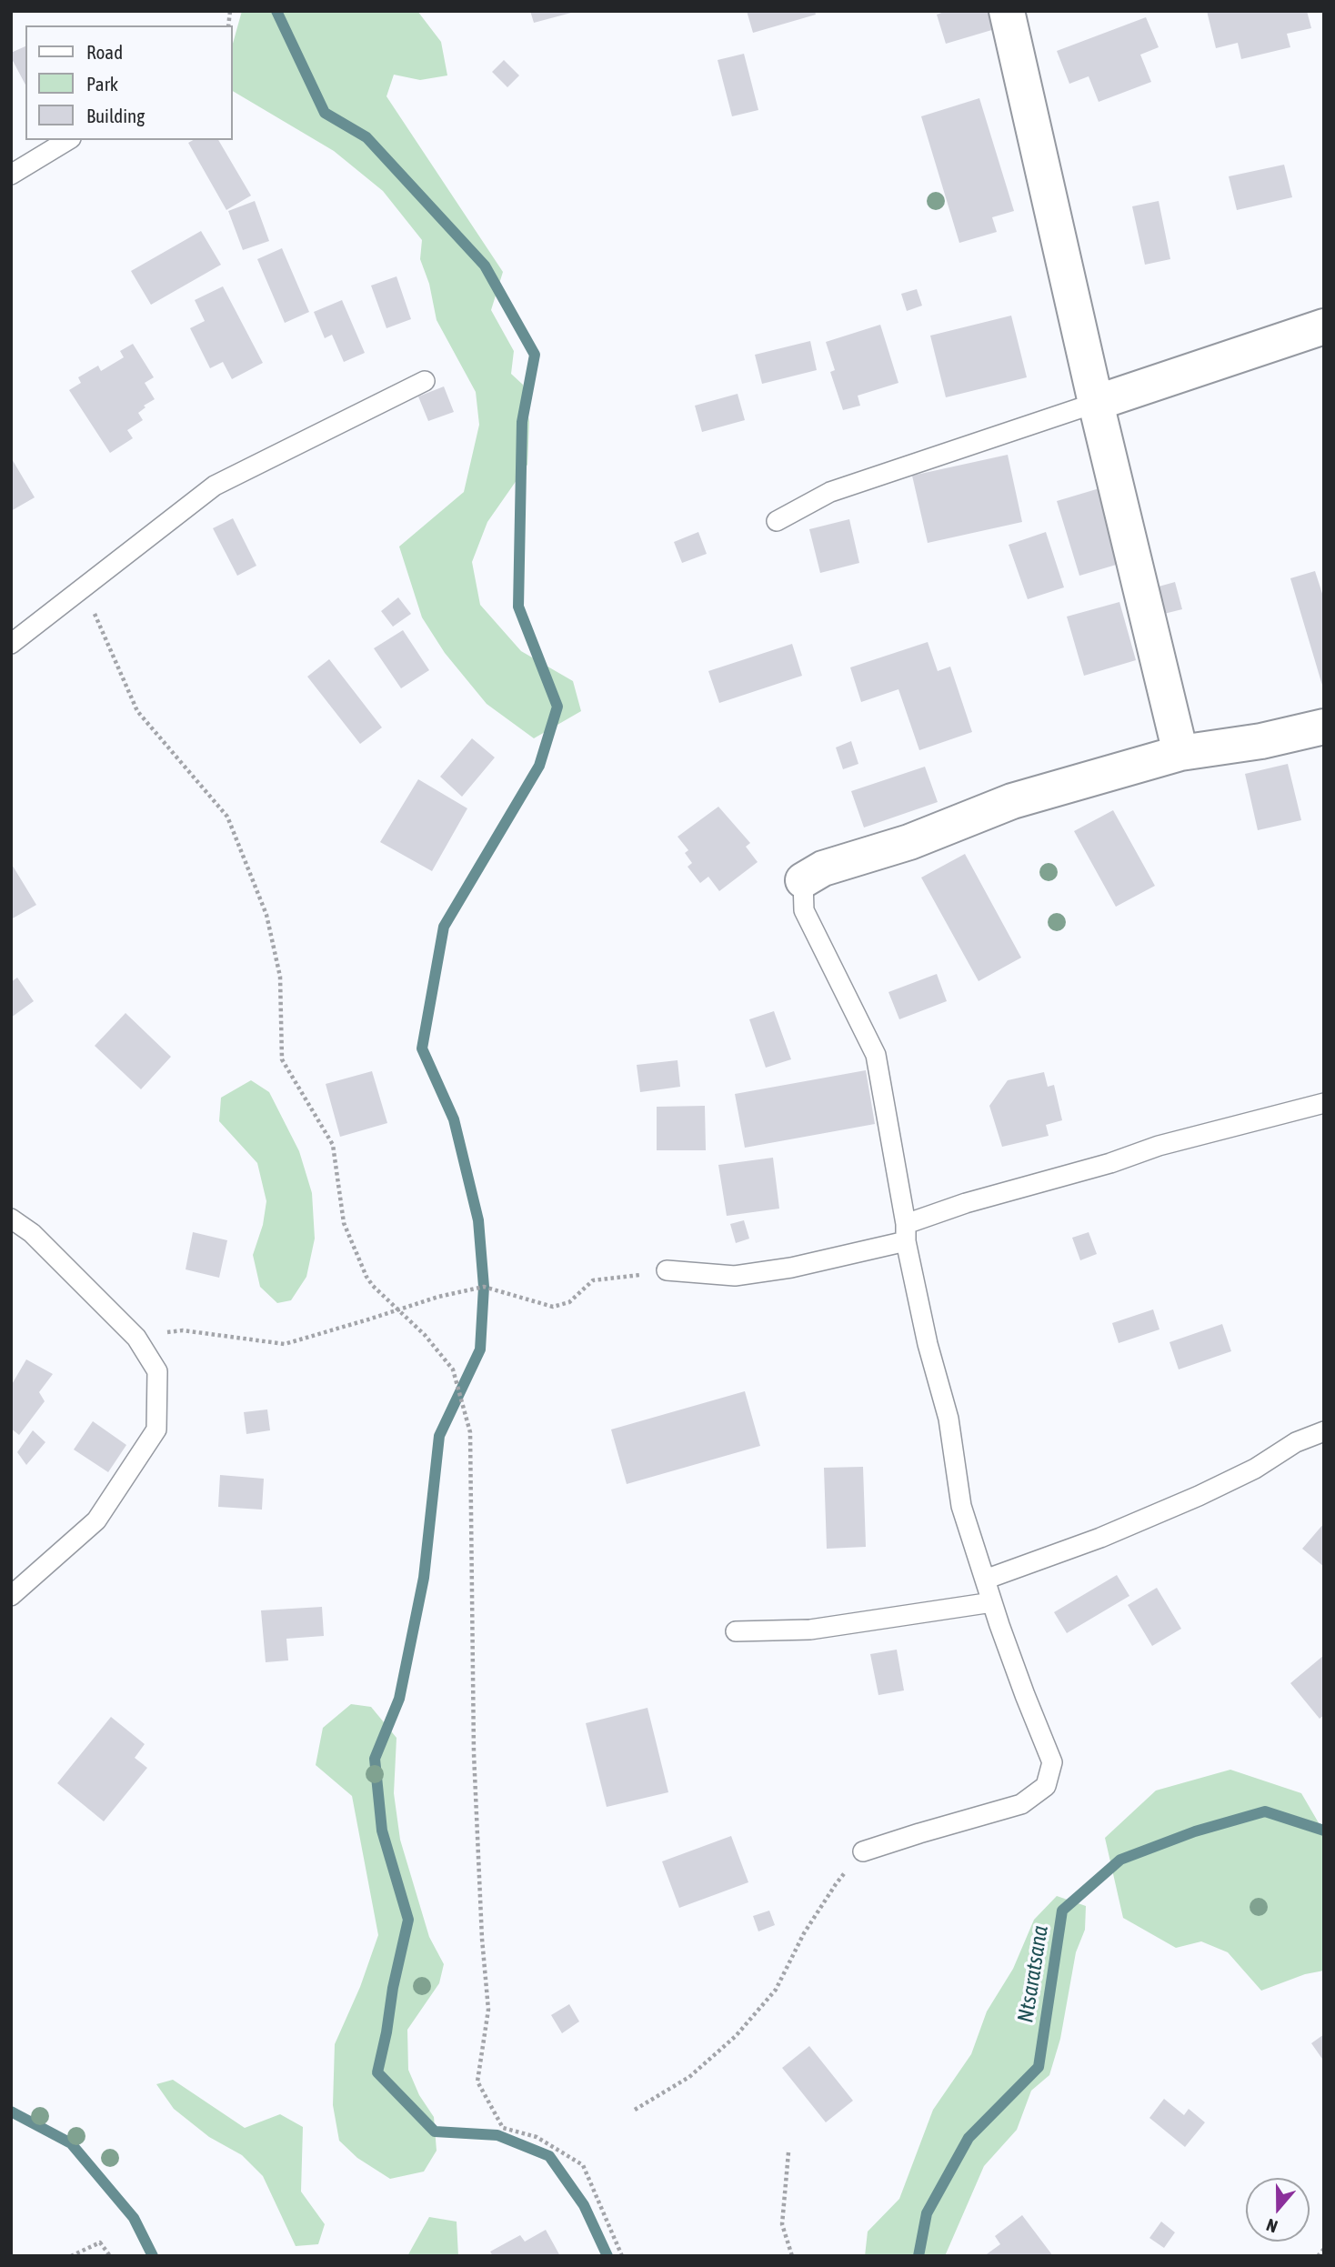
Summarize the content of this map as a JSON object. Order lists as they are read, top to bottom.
{
  "water": ["Ntsaratsana"],
  "legend": ["Road", "Park", "Building"],
  "north": "bottom"
}
